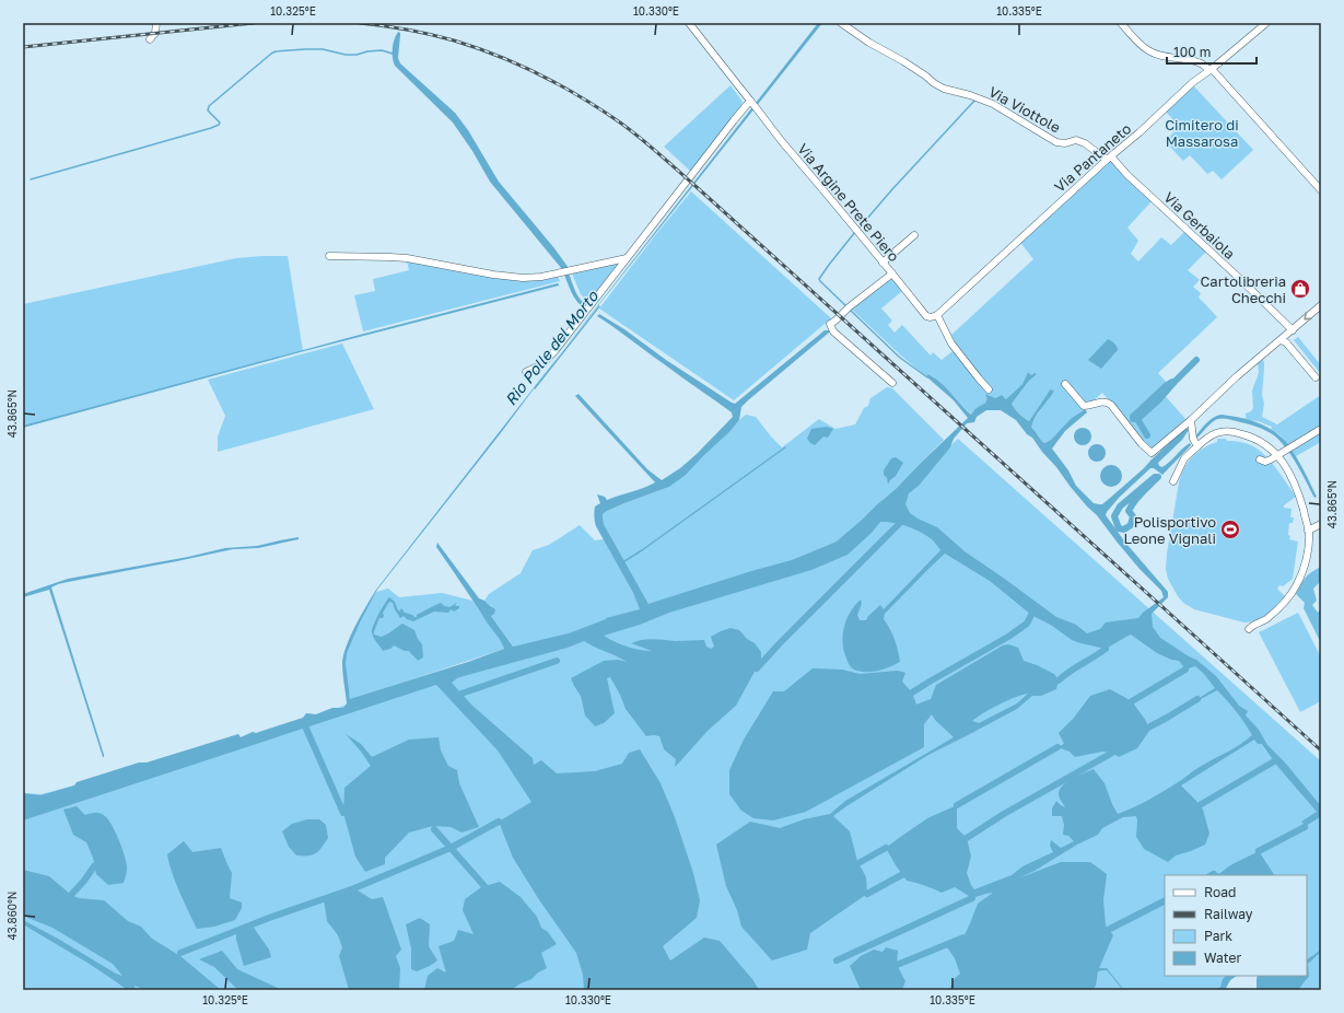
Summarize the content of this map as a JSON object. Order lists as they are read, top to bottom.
{
  "streets": {
    "street": [
      "Via Viottole",
      "Via Pantaneto",
      "Via Argine Prete Piero",
      "Via Gerbaiola"
    ]
  },
  "crossings": [
    ["Via Viottole", "Via Pantaneto"],
    ["Via Viottole", "Via Gerbaiola"],
    ["Via Pantaneto", "Via Argine Prete Piero"],
    ["Via Pantaneto", "Via Gerbaiola"]
  ],
  "water": ["Rio Polle del Morto"],
  "parks": ["Cimitero di Massarosa"],
  "places": {
    "shop": ["Cartolibreria Checchi"],
    "sports": ["Polisportivo Leone Vignali"]
  },
  "legend": [
    "Road",
    "Railway",
    "Park",
    "Water"
  ],
  "scale_bar": "100 m",
  "coordinates": [
    "10.325°E",
    "10.330°E",
    "10.335°E",
    "43.865°N",
    "43.860°N"
  ]
}
